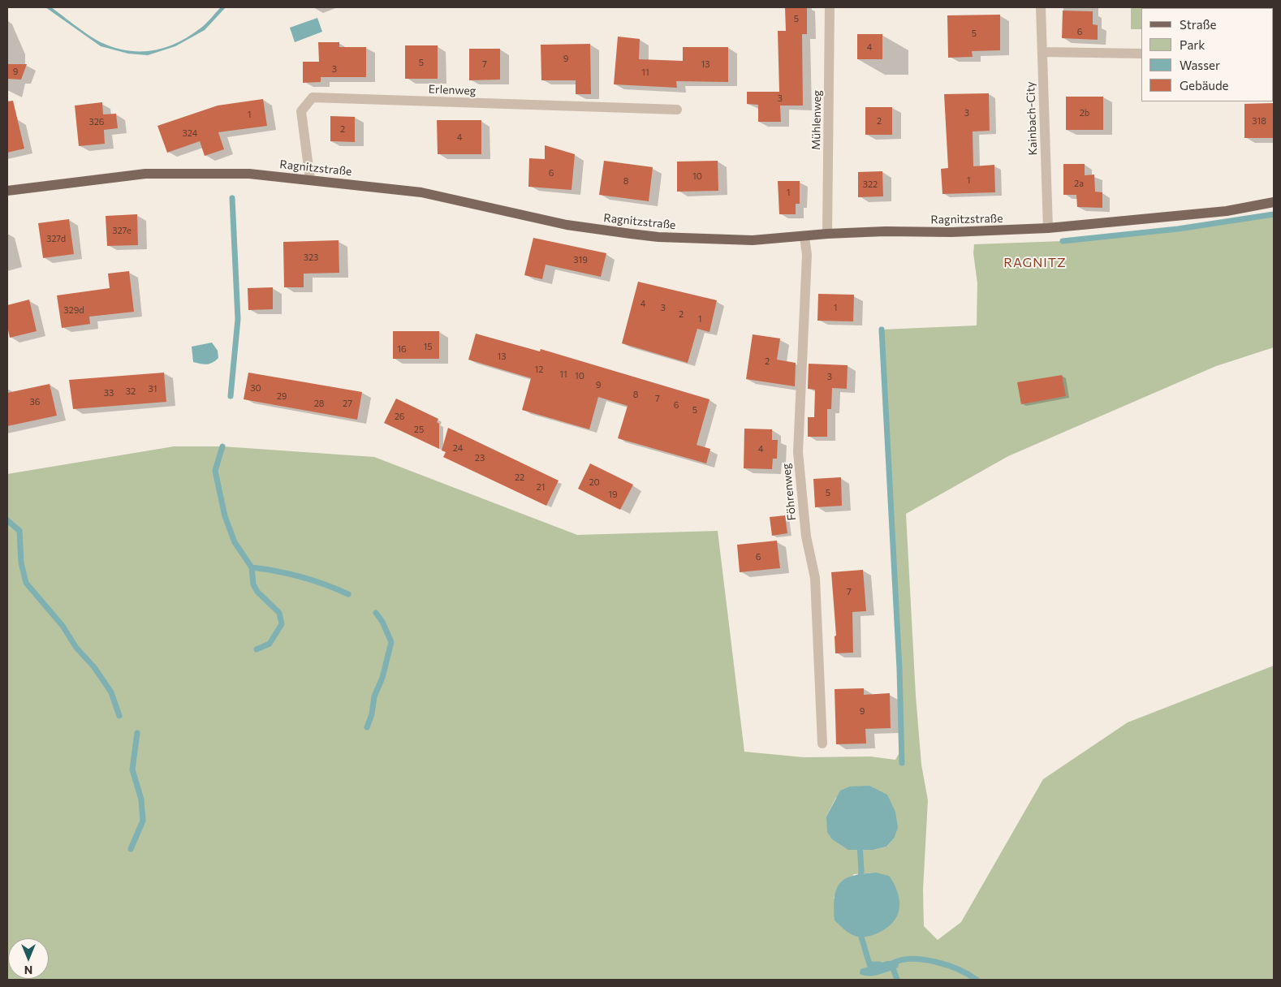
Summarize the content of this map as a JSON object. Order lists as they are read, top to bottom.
{
  "streets": {
    "main road": ["Ragnitzstraße"],
    "street": [
      "Erlenweg",
      "Kainbach-City",
      "Mühlenweg",
      "Föhrenweg"
    ]
  },
  "crossings": [
    ["Erlenweg", "Ragnitzstraße"],
    ["Kainbach-City", "Ragnitzstraße"],
    ["Mühlenweg", "Ragnitzstraße"],
    ["Ragnitzstraße", "Föhrenweg"]
  ],
  "districts": ["RAGNITZ"],
  "house_numbers": [
    "5",
    "6",
    "5",
    "4",
    "9",
    "5",
    "7",
    "13",
    "3",
    "9",
    "11",
    "3",
    "3",
    "2b",
    "1",
    "2",
    "318",
    "326",
    "2",
    "324",
    "4",
    "6",
    "10",
    "1",
    "8",
    "2a",
    "322",
    "1",
    "327e",
    "327d",
    "323",
    "319",
    "4",
    "3",
    "1",
    "329d",
    "2",
    "1",
    "15",
    "16",
    "13",
    "2",
    "12",
    "11",
    "10",
    "3",
    "9",
    "30",
    "31",
    "32",
    "33",
    "8",
    "29",
    "7",
    "36",
    "28",
    "27",
    "6",
    "5",
    "26",
    "25",
    "24",
    "4",
    "23",
    "22",
    "20",
    "21",
    "5",
    "19",
    "6",
    "7",
    "9"
  ],
  "legend": [
    "Straße",
    "Park",
    "Wasser",
    "Gebäude"
  ],
  "north": "bottom"
}
